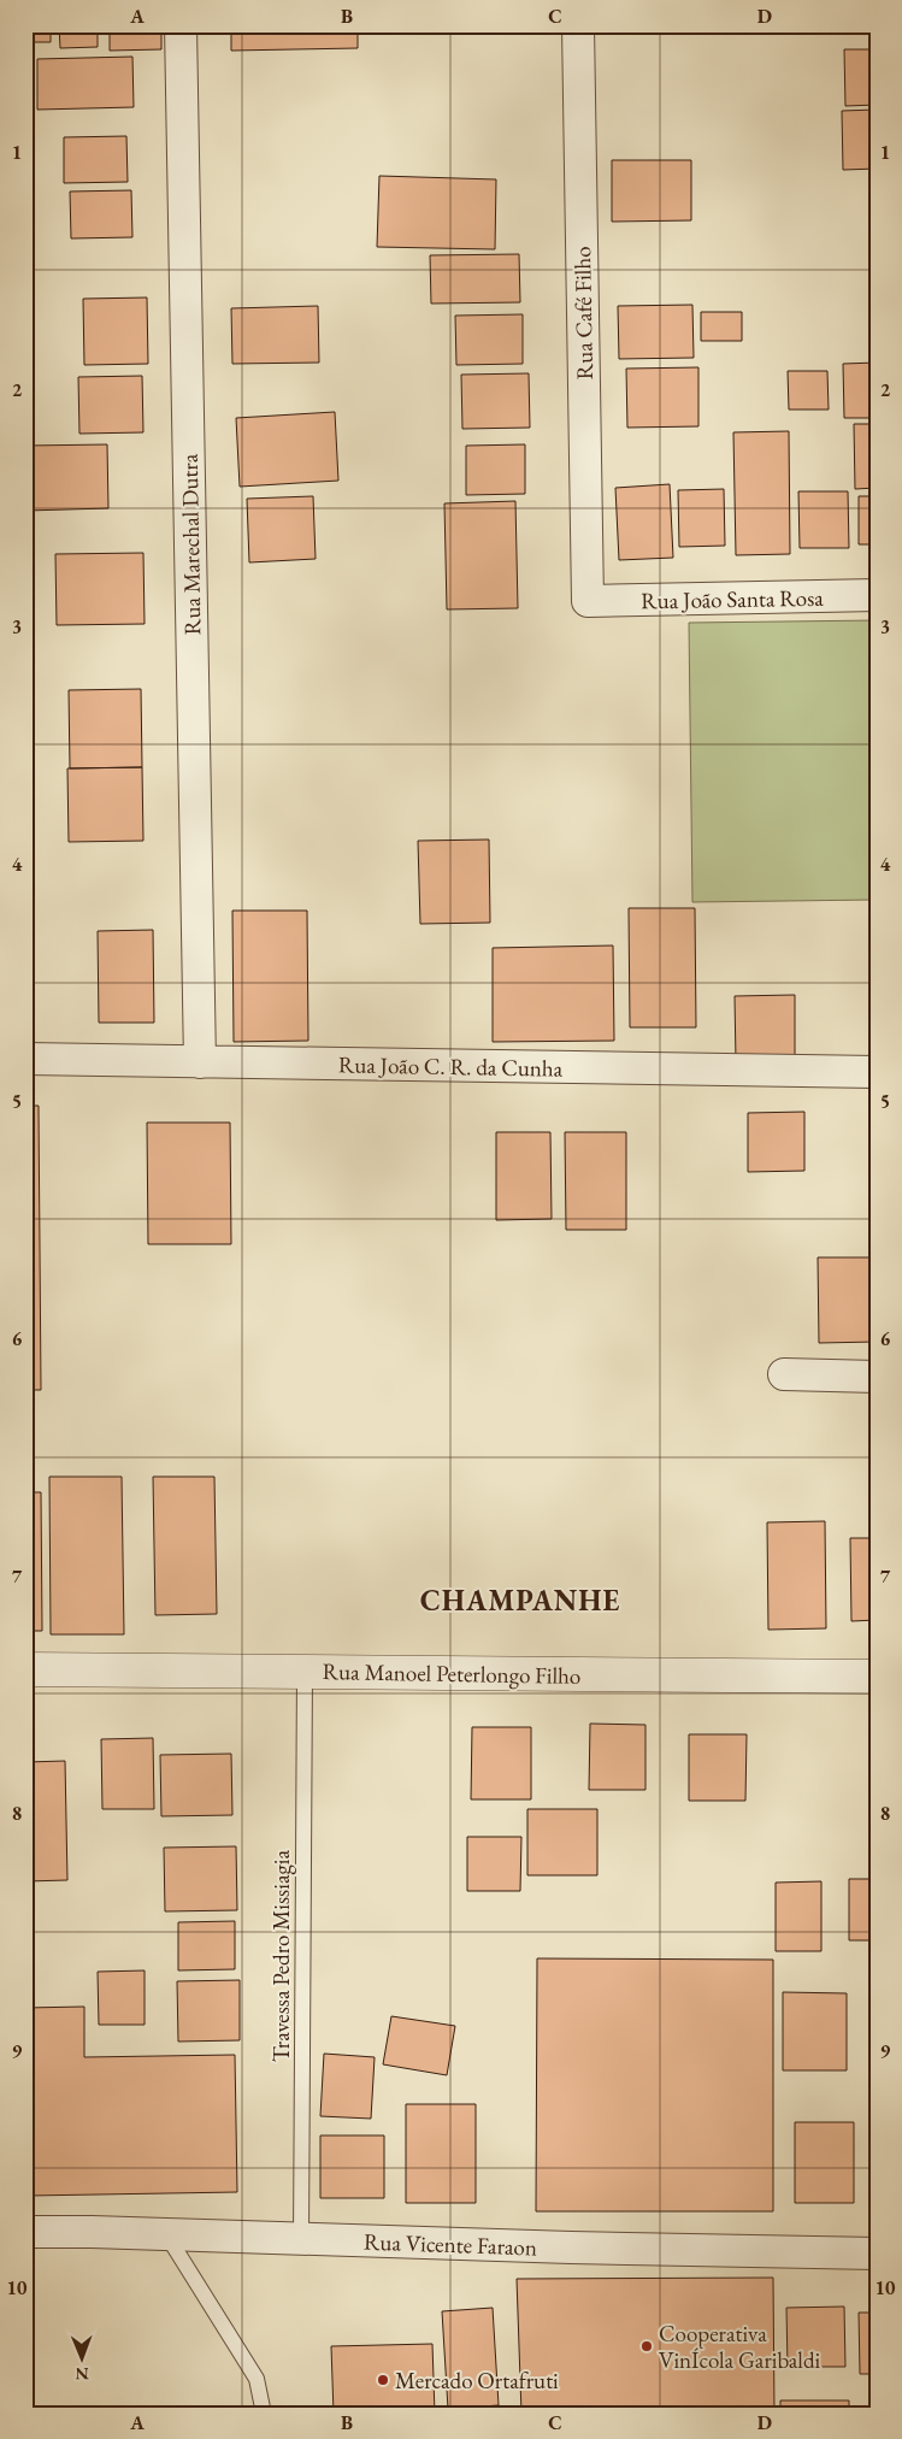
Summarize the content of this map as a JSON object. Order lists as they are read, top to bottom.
{
  "streets": {
    "street": [
      "Rua Café Filho",
      "Rua Marechal Dutra",
      "Rua João Santa Rosa",
      "Rua João C. R. da Cunha",
      "Rua Manoel Peterlongo Filho",
      "Rua Vicente Faraon"
    ],
    "lane": ["Travessa Pedro Missiagia"]
  },
  "crossings": [
    ["Rua Café Filho", "Rua João Santa Rosa"],
    ["Rua Marechal Dutra", "Rua João C. R. da Cunha"],
    ["Rua Manoel Peterlongo Filho", "Travessa Pedro Missiagia"],
    ["Travessa Pedro Missiagia", "Rua Vicente Faraon"]
  ],
  "districts": ["CHAMPANHE"],
  "places": ["Cooperativa VinÍcola Garibaldi", "Mercado Ortafruti"],
  "north": "bottom",
  "grid": {
    "columns": [
      "A",
      "B",
      "C",
      "D"
    ],
    "rows": [
      "1",
      "2",
      "3",
      "4",
      "5",
      "6",
      "7",
      "8",
      "9",
      "10"
    ]
  }
}
